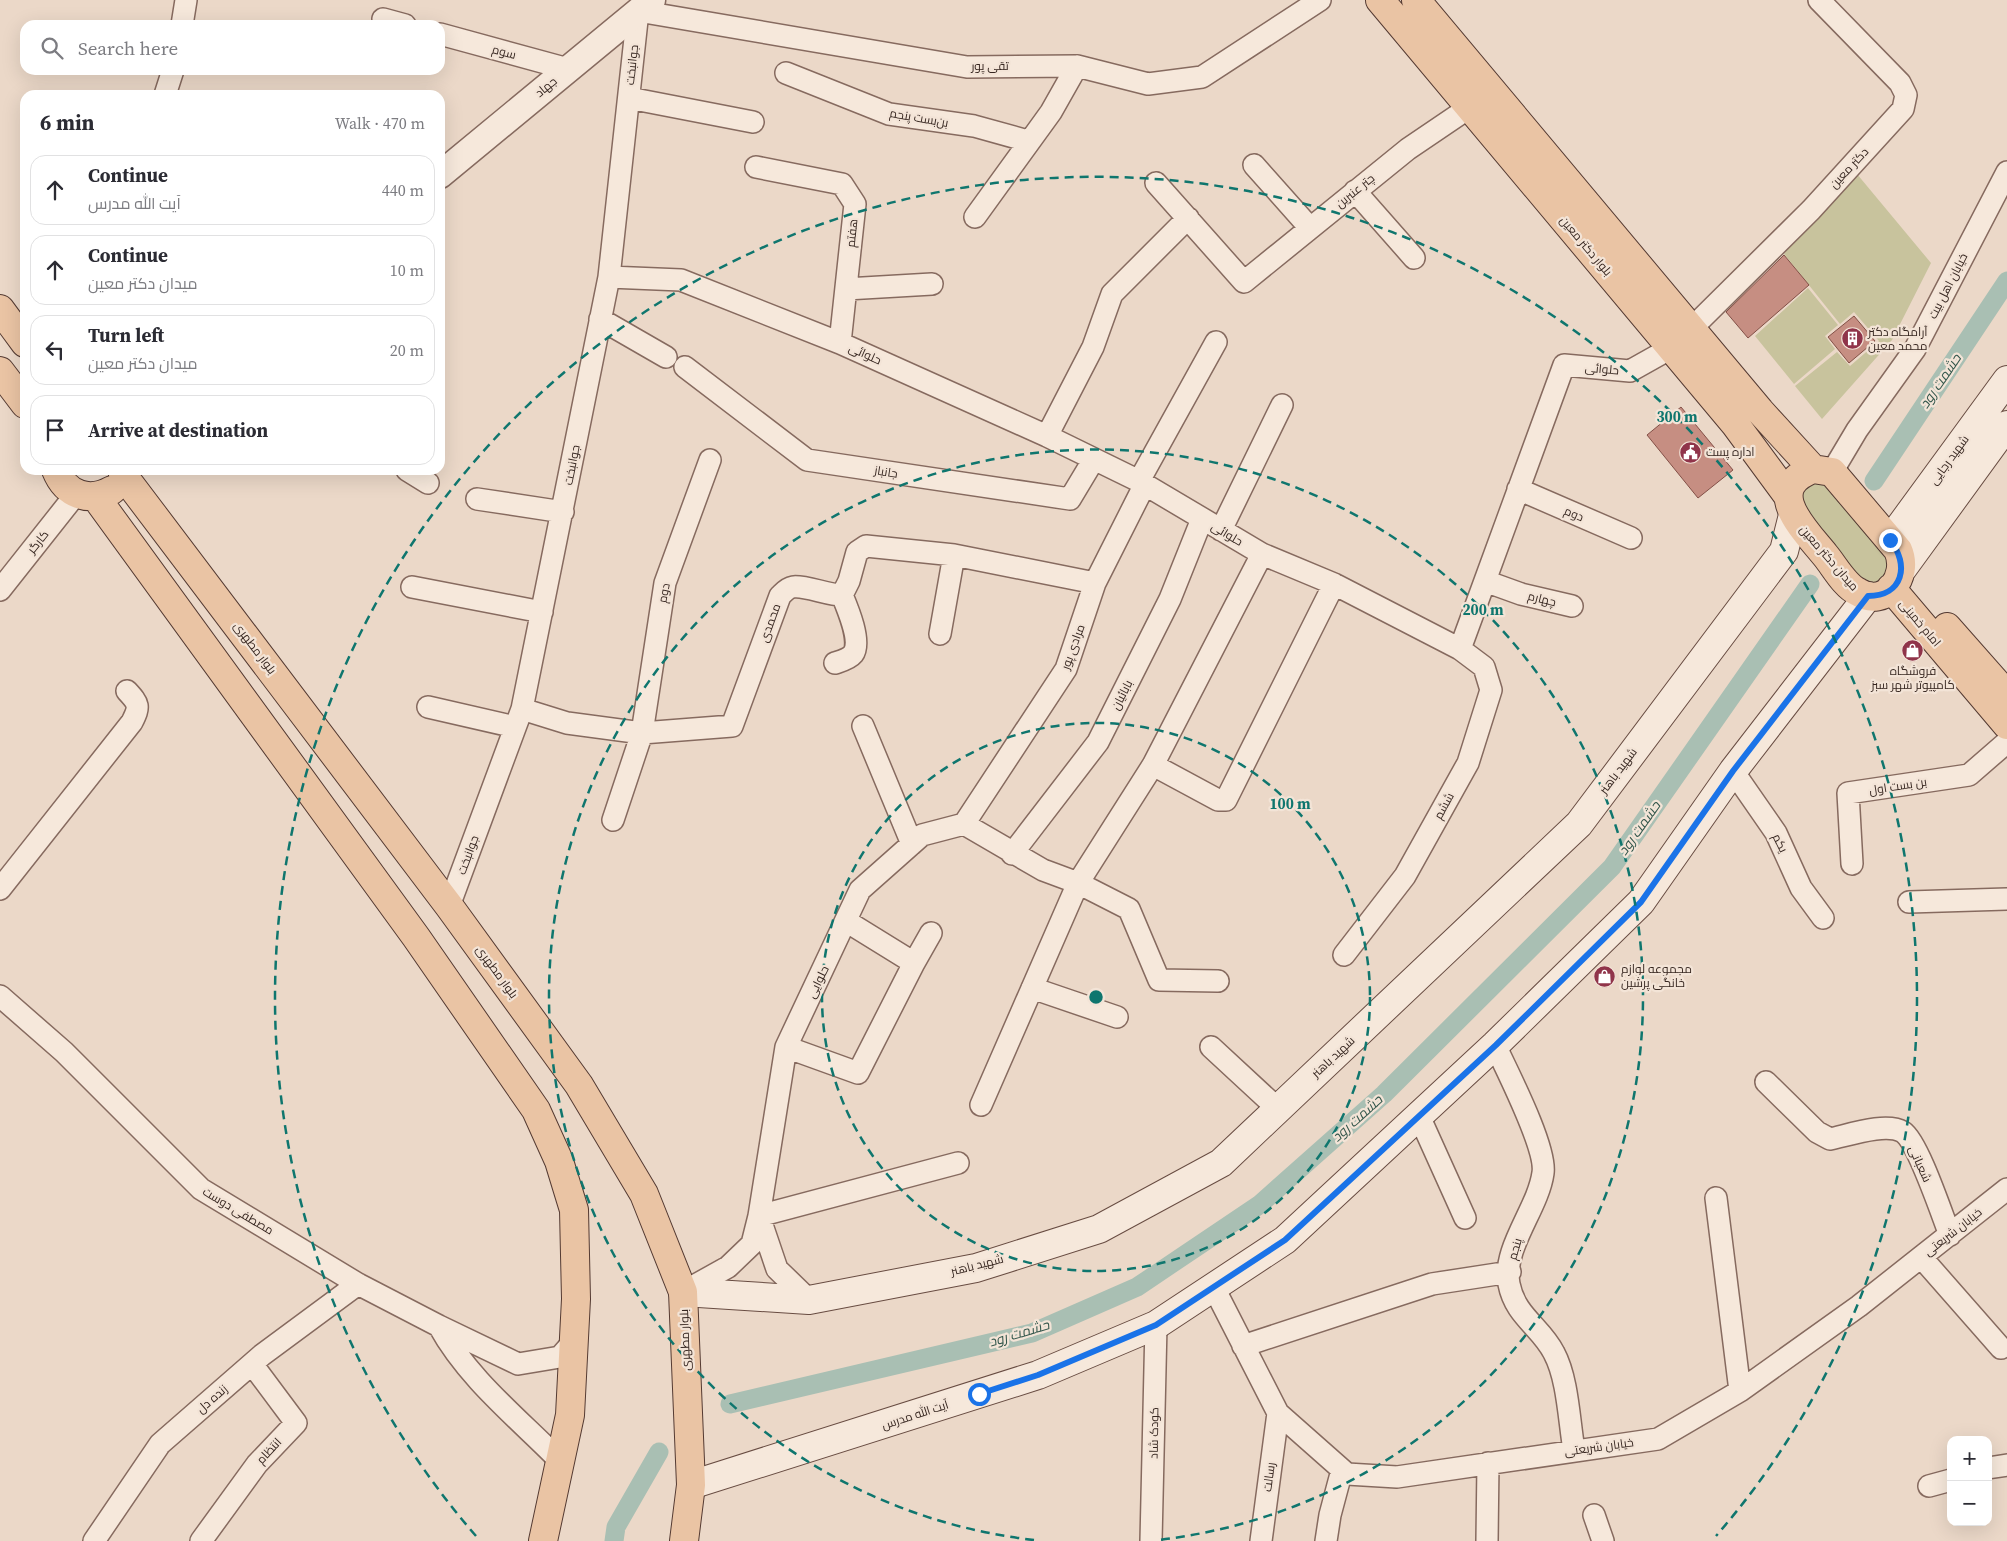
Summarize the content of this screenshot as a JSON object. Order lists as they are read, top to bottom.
{
  "streets": {
    "main road": [
      "بلوار دکتر معین",
      "شهید رجایی",
      "میدان دکتر معین",
      "امام خمینی",
      "بلوار مطهری",
      "شهید باهنر",
      "آیت الله مدرس"
    ],
    "street": [
      "سوم",
      "جوانبخت",
      "تقی پور",
      "جهاد",
      "بن‌بست پنجم",
      "دکتر معین",
      "چتر عنبرین",
      "هفتم",
      "خیابان اهل بیت",
      "حلوائی",
      "جانباز",
      "دوم",
      "کارگر",
      "چهارم",
      "محمدی",
      "مرادی پور",
      "بابائیان",
      "بن بست اول",
      "ششم",
      "یکم",
      "حلوایی",
      "شعبانی",
      "مصطفی دوست",
      "خیابان شریعتی",
      "پنجم",
      "زنده دل",
      "کودک شاد",
      "انتظام",
      "رسالت"
    ]
  },
  "crossings": [
    ["سوم", "جهاد"],
    ["جوانبخت", "تقی پور"],
    ["جوانبخت", "جهاد"],
    ["جوانبخت", "حلوائی"],
    ["جوانبخت", "محمدی"],
    ["جوانبخت", "بلوار مطهری"],
    ["تقی پور", "جهاد"],
    ["چتر عنبرین", "بلوار دکتر معین"],
    ["هفتم", "حلوائی"],
    ["بلوار دکتر معین", "حلوائی"],
    ["بلوار دکتر معین", "میدان دکتر معین"],
    ["بلوار دکتر معین", "شهید باهنر"],
    ["حلوائی", "جانباز"],
    ["حلوائی", "دوم"],
    ["حلوائی", "چهارم"],
    ["حلوائی", "مرادی پور"],
    ["حلوائی", "بابائیان"],
    ["حلوائی", "ششم"],
    ["شهید رجایی", "میدان دکتر معین"],
    ["شهید رجایی", "امام خمینی"],
    ["شهید رجایی", "آیت الله مدرس"],
    ["دوم", "محمدی"],
    ["میدان دکتر معین", "امام خمینی"],
    ["میدان دکتر معین", "شهید باهنر"],
    ["میدان دکتر معین", "آیت الله مدرس"],
    ["امام خمینی", "آیت الله مدرس"],
    ["مرادی پور", "حلوایی"],
    ["بلوار مطهری", "شهید باهنر"],
    ["بلوار مطهری", "حلوایی"],
    ["بلوار مطهری", "آیت الله مدرس"],
    ["شهید باهنر", "حلوایی"],
    ["یکم", "آیت الله مدرس"],
    ["شعبانی", "خیابان شریعتی"],
    ["مصطفی دوست", "زنده دل"],
    ["خیابان شریعتی", "پنجم"],
    ["خیابان شریعتی", "آیت الله مدرس"],
    ["خیابان شریعتی", "رسالت"],
    ["پنجم", "آیت الله مدرس"],
    ["زنده دل", "انتظام"],
    ["آیت الله مدرس", "کودک شاد"]
  ],
  "water": ["حشمت رود"],
  "places": {
    "building": ["آرامگاه دکتر محمد معین"],
    "public building": ["اداره پست"],
    "shop": ["فروشگاه کامپیوتر شهر سبز", "مجموعه لوازم خانگی پرشین"]
  },
  "page": {
    "search": "Search here",
    "heading": ["6 min", "Walk · 470 m"],
    "list": [
      ["Continue", "آیت الله مدرس", "440 m"],
      ["Continue", "میدان دکتر معین", "10 m"],
      ["Turn left", "میدان دکتر معین", "20 m"],
      "Arrive at destination"
    ],
    "map_buttons": ["+", "−"]
  },
  "rings": ["300 m", "200 m", "100 m"]
}
